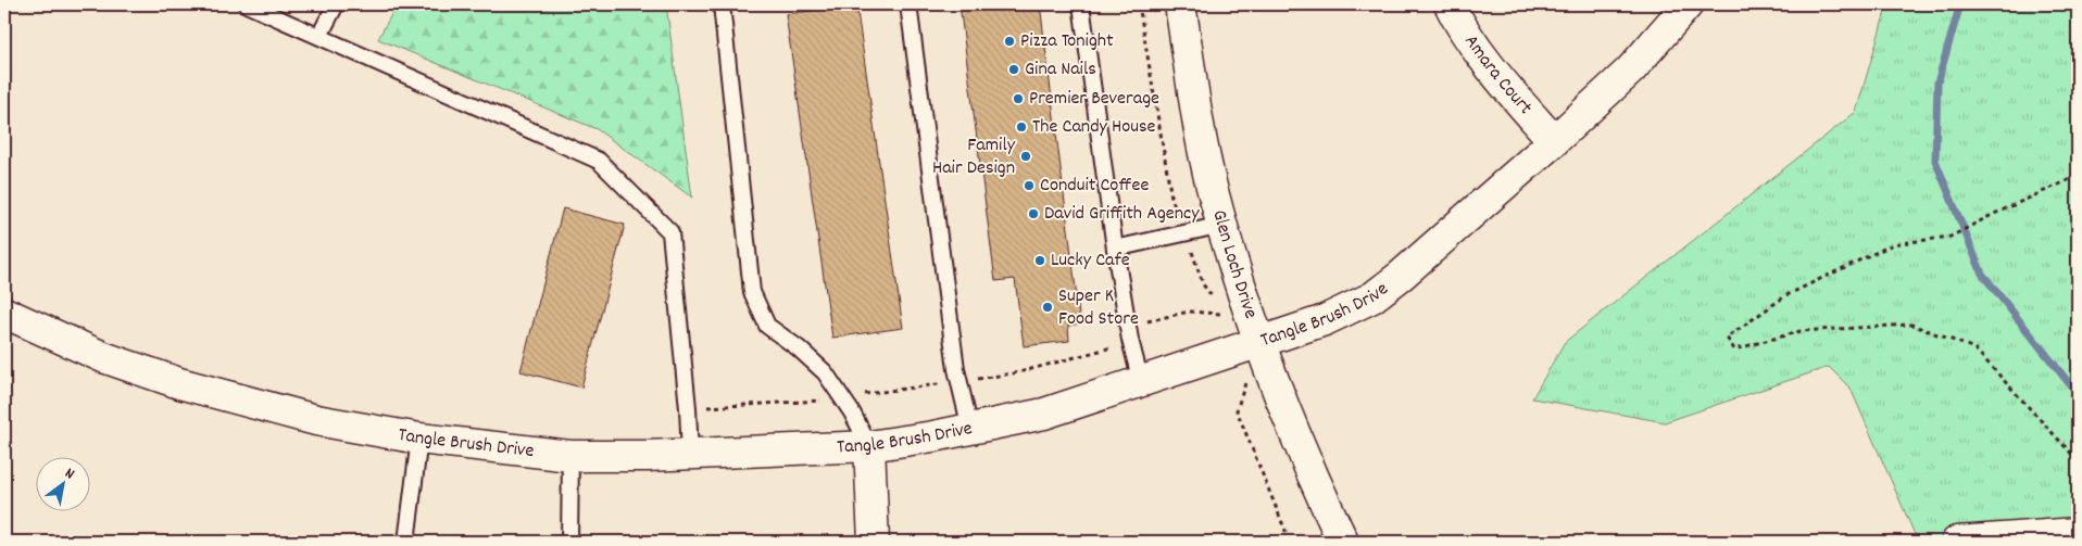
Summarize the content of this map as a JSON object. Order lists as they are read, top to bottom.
{
  "streets": {
    "street": ["Amara Court", "Glen Loch Drive", "Tangle Brush Drive"]
  },
  "crossings": [
    ["Amara Court", "Tangle Brush Drive"],
    ["Glen Loch Drive", "Tangle Brush Drive"]
  ],
  "places": [
    "Pizza Tonight",
    "Gina Nails",
    "Premier Beverage",
    "The Candy House",
    "Family Hair Design",
    "Conduit Coffee",
    "David Griffith Agency",
    "Lucky Cafe",
    "Super K Food Store"
  ],
  "north": "top right"
}
